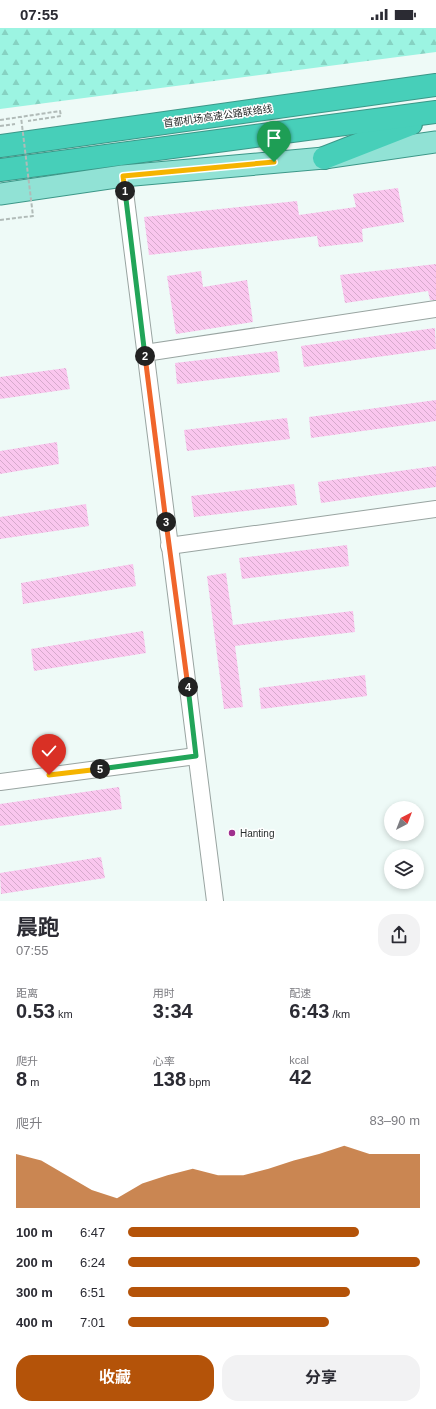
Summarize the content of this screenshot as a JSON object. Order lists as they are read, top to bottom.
{
  "streets": {
    "highway": ["首都机场高速公路联络线"]
  },
  "places": ["Hanting"],
  "north": "top right",
  "page": {
    "status": "07:55",
    "pins": [
      "1",
      "2",
      "3",
      "4",
      "5"
    ],
    "heading": ["晨跑", "07:55"],
    "stats": [
      ["距离", "0.53 km"],
      ["用时", "3:34"],
      ["配速", "6:43 /km"],
      ["爬升", "8 m"],
      ["心率", "138 bpm"],
      ["kcal", "42"]
    ],
    "chart": ["爬升", "83–90 m"],
    "list": [
      {
        "name": "100 m",
        "note": "6:47"
      },
      {
        "name": "200 m",
        "note": "6:24"
      },
      {
        "name": "300 m",
        "note": "6:51"
      },
      {
        "name": "400 m",
        "note": "7:01"
      }
    ],
    "buttons": ["收藏", "分享"]
  }
}
